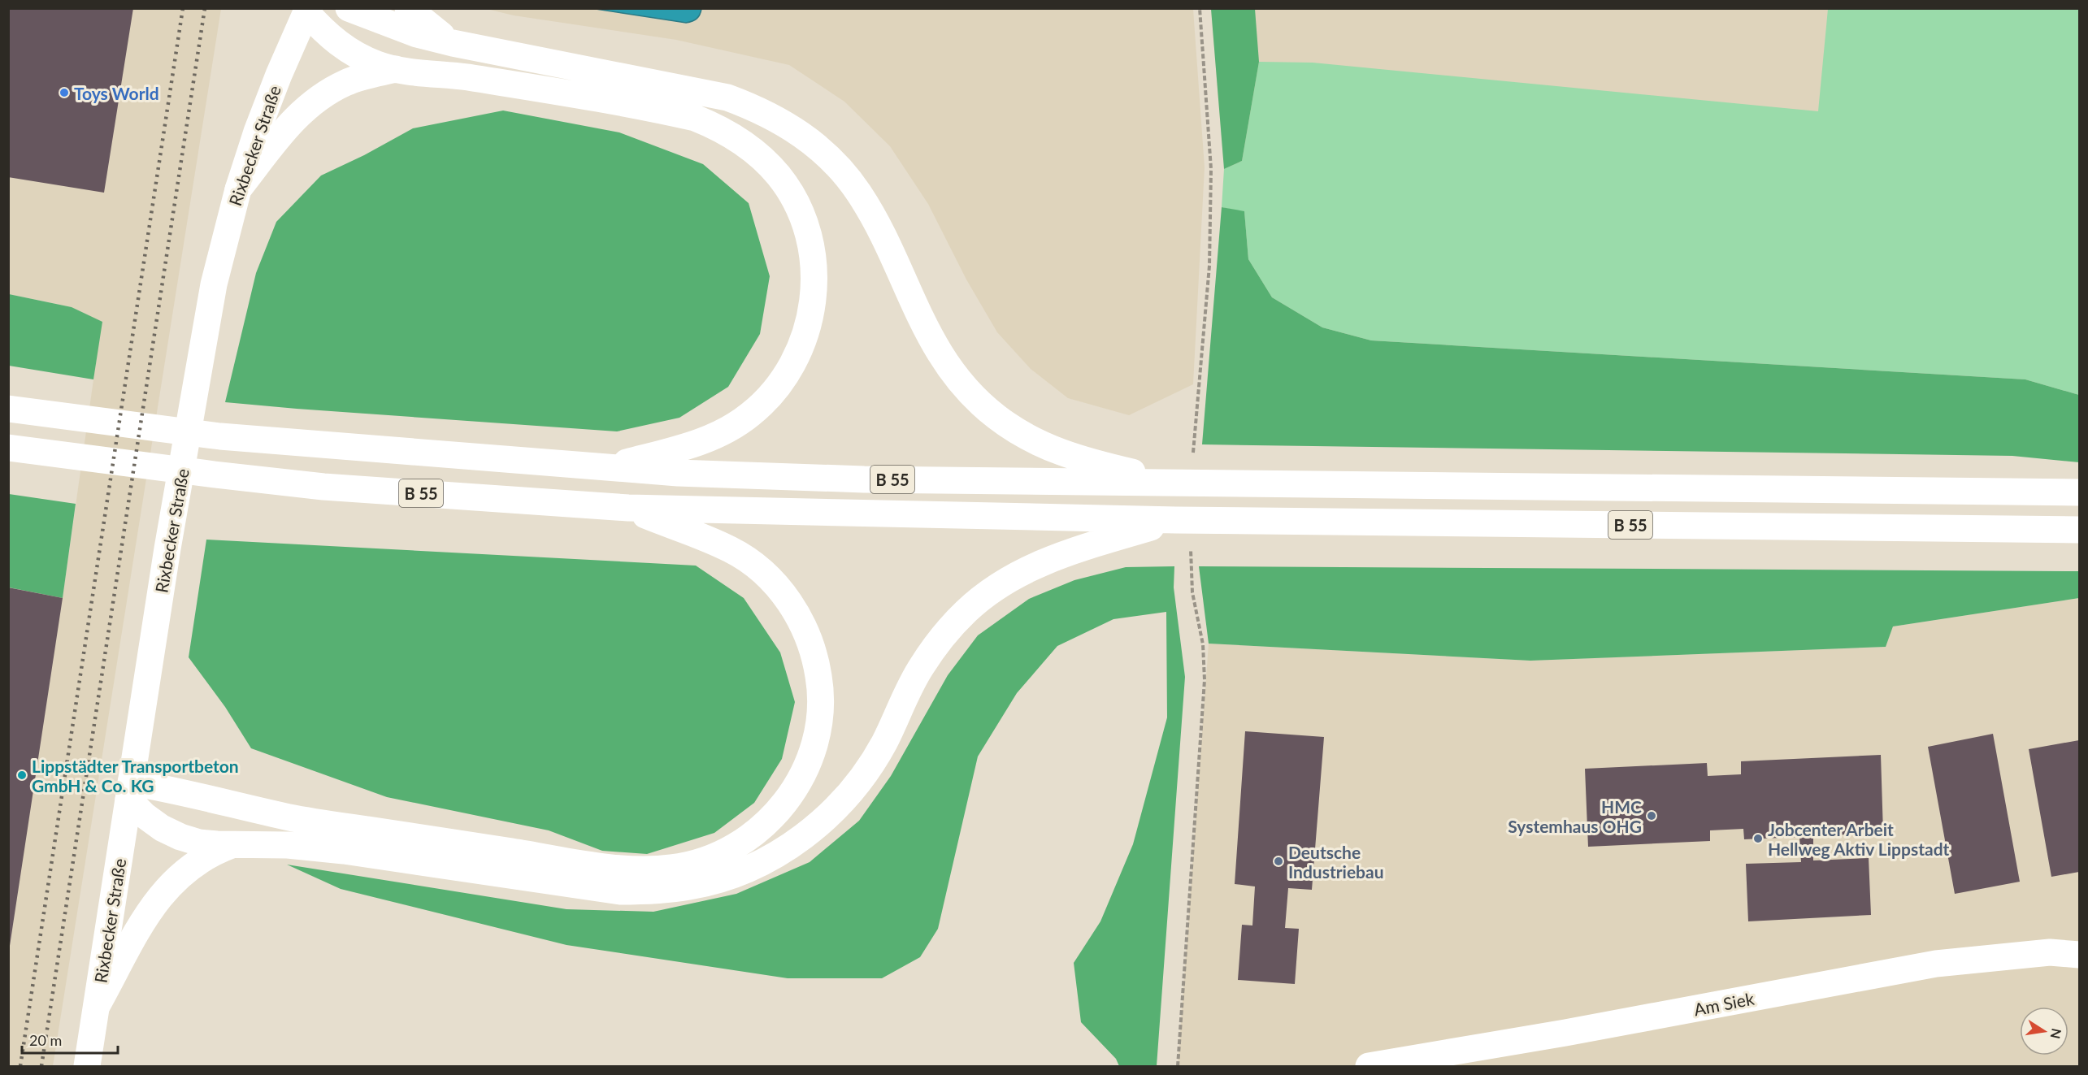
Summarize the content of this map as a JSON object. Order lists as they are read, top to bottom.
{
  "streets": {
    "main road": ["Rixbecker Straße", "B 55", "Am Siek"]
  },
  "places": [
    "Toys World",
    "Lippstädter Transportbeton GmbH & Co. KG",
    "HMC Systemhaus OHG",
    "Jobcenter Arbeit Hellweg Aktiv Lippstadt",
    "Deutsche Industriebau"
  ],
  "scale_bar": "20 m",
  "north": "right"
}
